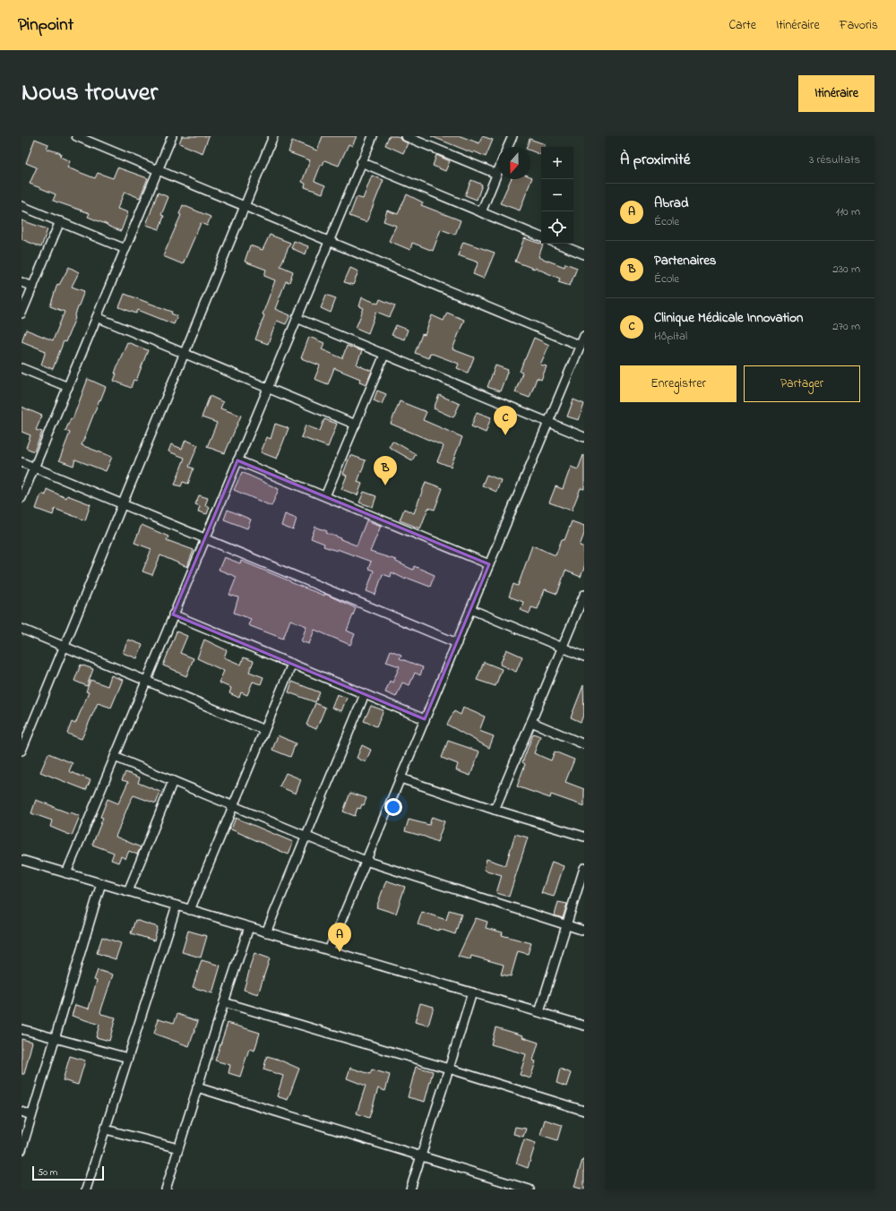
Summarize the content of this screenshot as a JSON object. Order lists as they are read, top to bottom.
{
  "scale_bar": "50 m",
  "north": "bottom",
  "page": {
    "header": "Pinpoint",
    "nav": ["Carte", "Itinéraire", "Favoris"],
    "title": "Nous trouver",
    "buttons": [
      "Itinéraire",
      ["Enregistrer", "Partager"]
    ],
    "heading": ["À proximité", "3 résultats"],
    "map_buttons": ["+", "−"],
    "list": [
      {
        "mark": "A",
        "name": "Abrad",
        "note": "École",
        "value": "110 m"
      },
      {
        "mark": "B",
        "name": "Partenaires",
        "note": "École",
        "value": "230 m"
      },
      {
        "mark": "C",
        "name": "Clinique Médicale Innovation",
        "note": "Hôpital",
        "value": "270 m"
      }
    ],
    "pins": ["C", "B", "A"],
    "scale": "50 m"
  }
}
